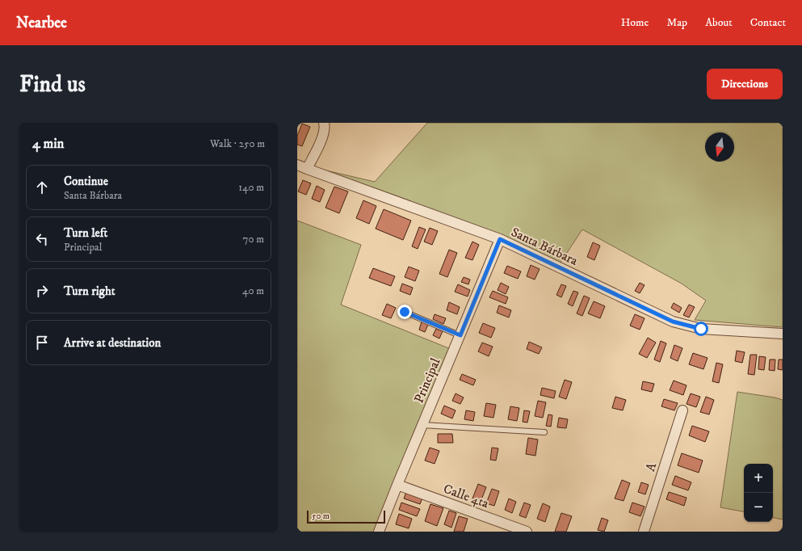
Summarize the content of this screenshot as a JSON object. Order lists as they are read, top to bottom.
{
  "streets": {
    "street": [
      "Santa Bárbara",
      "Principal",
      "A",
      "Calle 4ta"
    ]
  },
  "crossings": [
    ["Santa Bárbara", "Principal"],
    ["Principal", "Calle 4ta"]
  ],
  "scale_bar": "50 m",
  "north": "bottom",
  "page": {
    "header": "Nearbee",
    "nav": [
      "Home",
      "Map",
      "About",
      "Contact"
    ],
    "buttons": "Directions",
    "title": "Find us",
    "heading": ["4 min", "Walk · 250 m"],
    "list": [
      ["Continue", "Santa Bárbara", "140 m"],
      ["Turn left", "Principal", "70 m"],
      ["Turn right", "40 m"],
      "Arrive at destination"
    ],
    "map_buttons": ["+", "−"],
    "scale": "50 m"
  }
}
